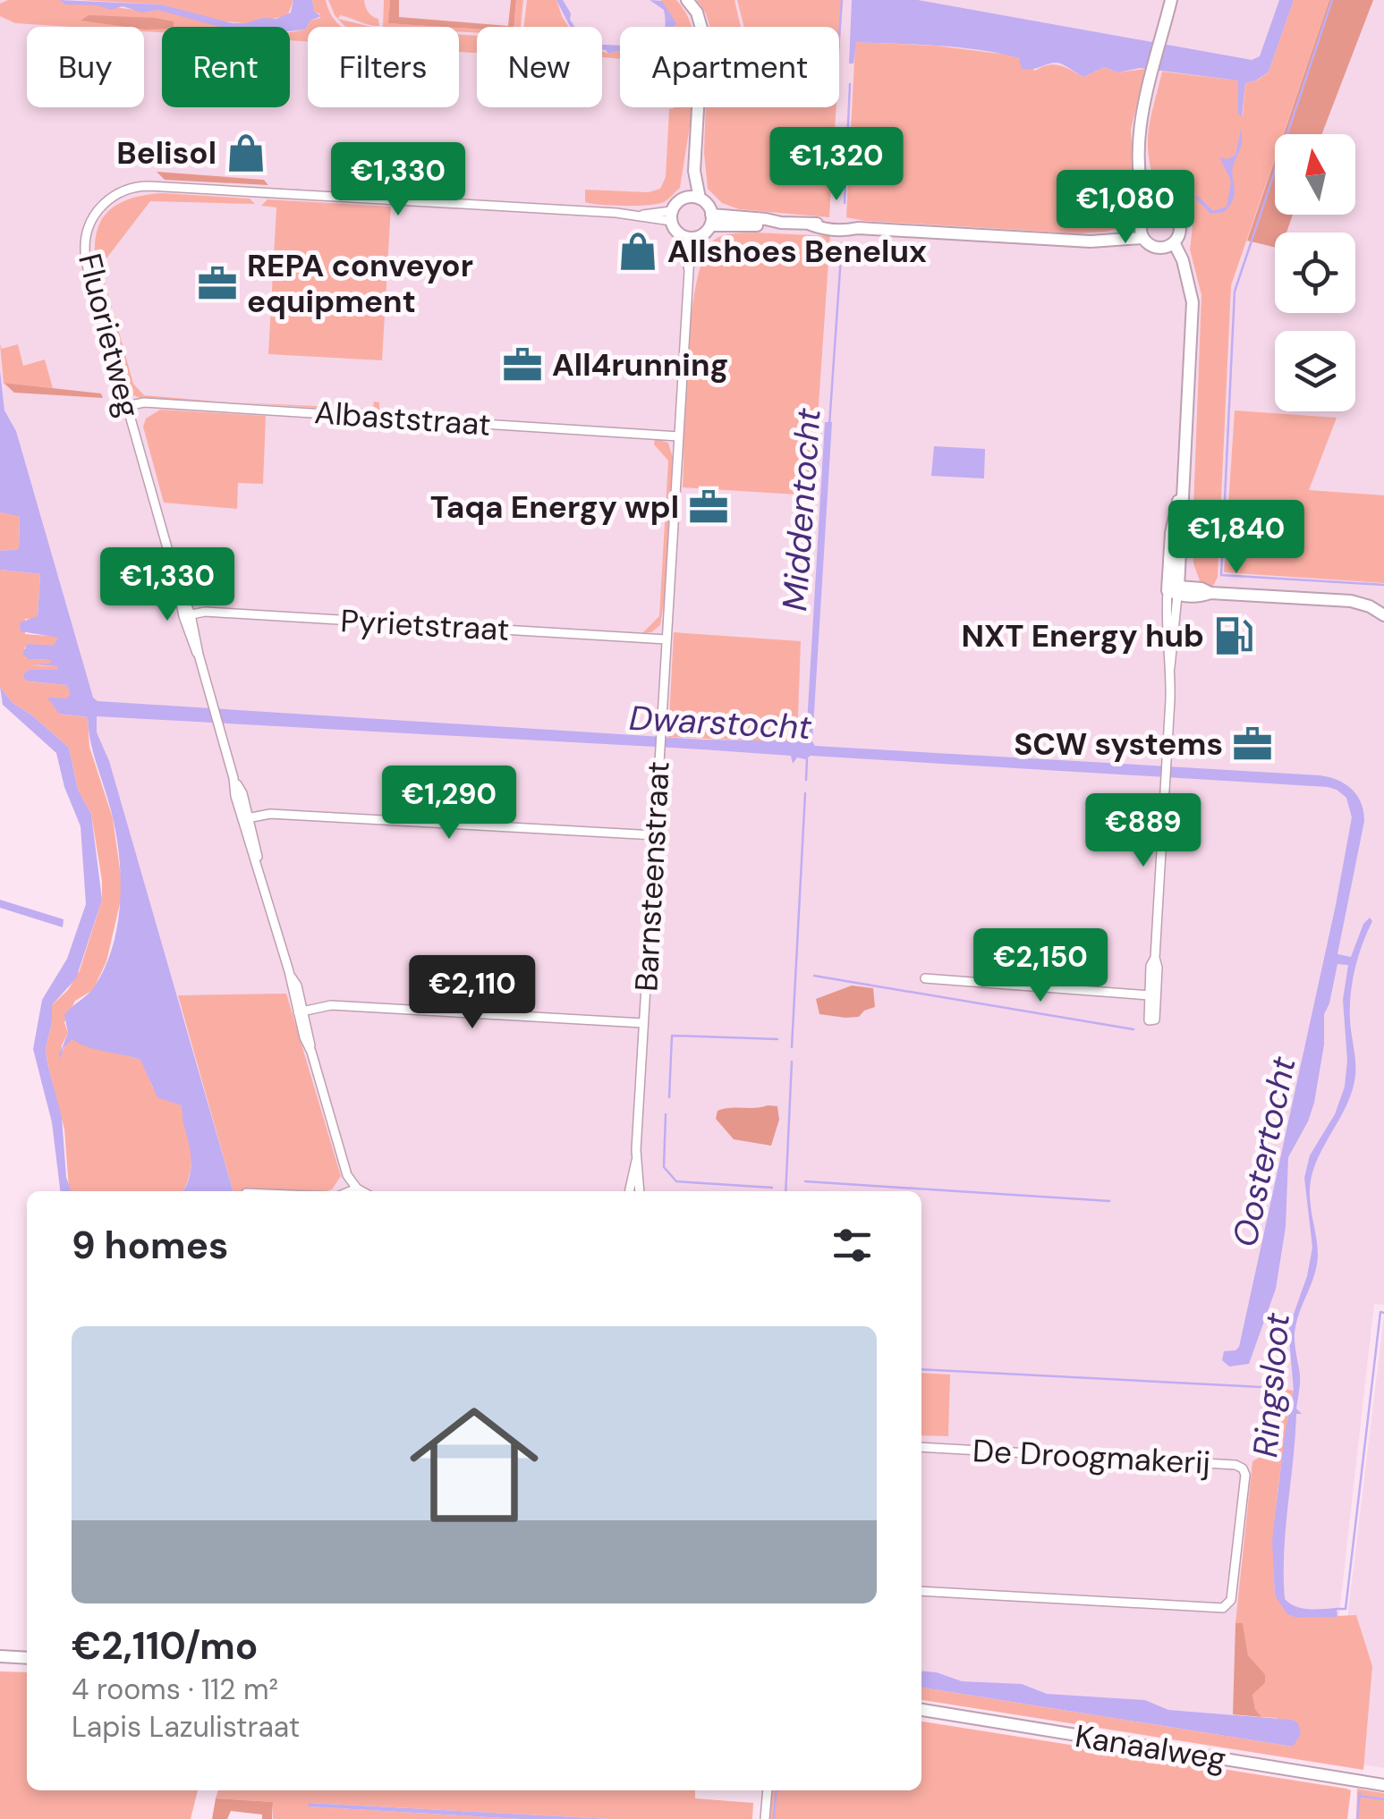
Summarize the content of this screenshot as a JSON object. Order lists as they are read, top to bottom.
{
  "streets": {
    "street": [
      "Fluorietweg",
      "Albaststraat",
      "Pyrietstraat",
      "Barnsteenstraat",
      "De Droogmakerij",
      "Kanaalweg"
    ]
  },
  "crossings": [
    ["Fluorietweg", "Albaststraat"],
    ["Fluorietweg", "Pyrietstraat"],
    ["Fluorietweg", "Barnsteenstraat"],
    ["Albaststraat", "Barnsteenstraat"],
    ["Pyrietstraat", "Barnsteenstraat"]
  ],
  "water": [
    "Middentocht",
    "Dwarstocht",
    "Oostertocht",
    "Ringsloot"
  ],
  "places": {
    "shop": ["Belisol", "Allshoes Benelux"],
    "office": [
      "REPA conveyor equipment",
      "All4running",
      "Taqa Energy wpl",
      "SCW systems"
    ],
    "fuel station": ["NXT Energy hub"]
  },
  "north": "top",
  "page": {
    "chip": [
      "Buy",
      "Rent",
      "Filters",
      "New",
      "Apartment"
    ],
    "price": [
      "€1,320",
      "€1,330",
      "€1,080",
      "€1,840",
      "€1,330",
      "€1,290",
      "€889",
      "€2,150",
      "€2,110"
    ],
    "heading": "9 homes",
    "list": [
      {
        "name": "€2,110/mo",
        "note": "4 rooms · 112 m² · Lapis Lazulistraat"
      }
    ]
  }
}
